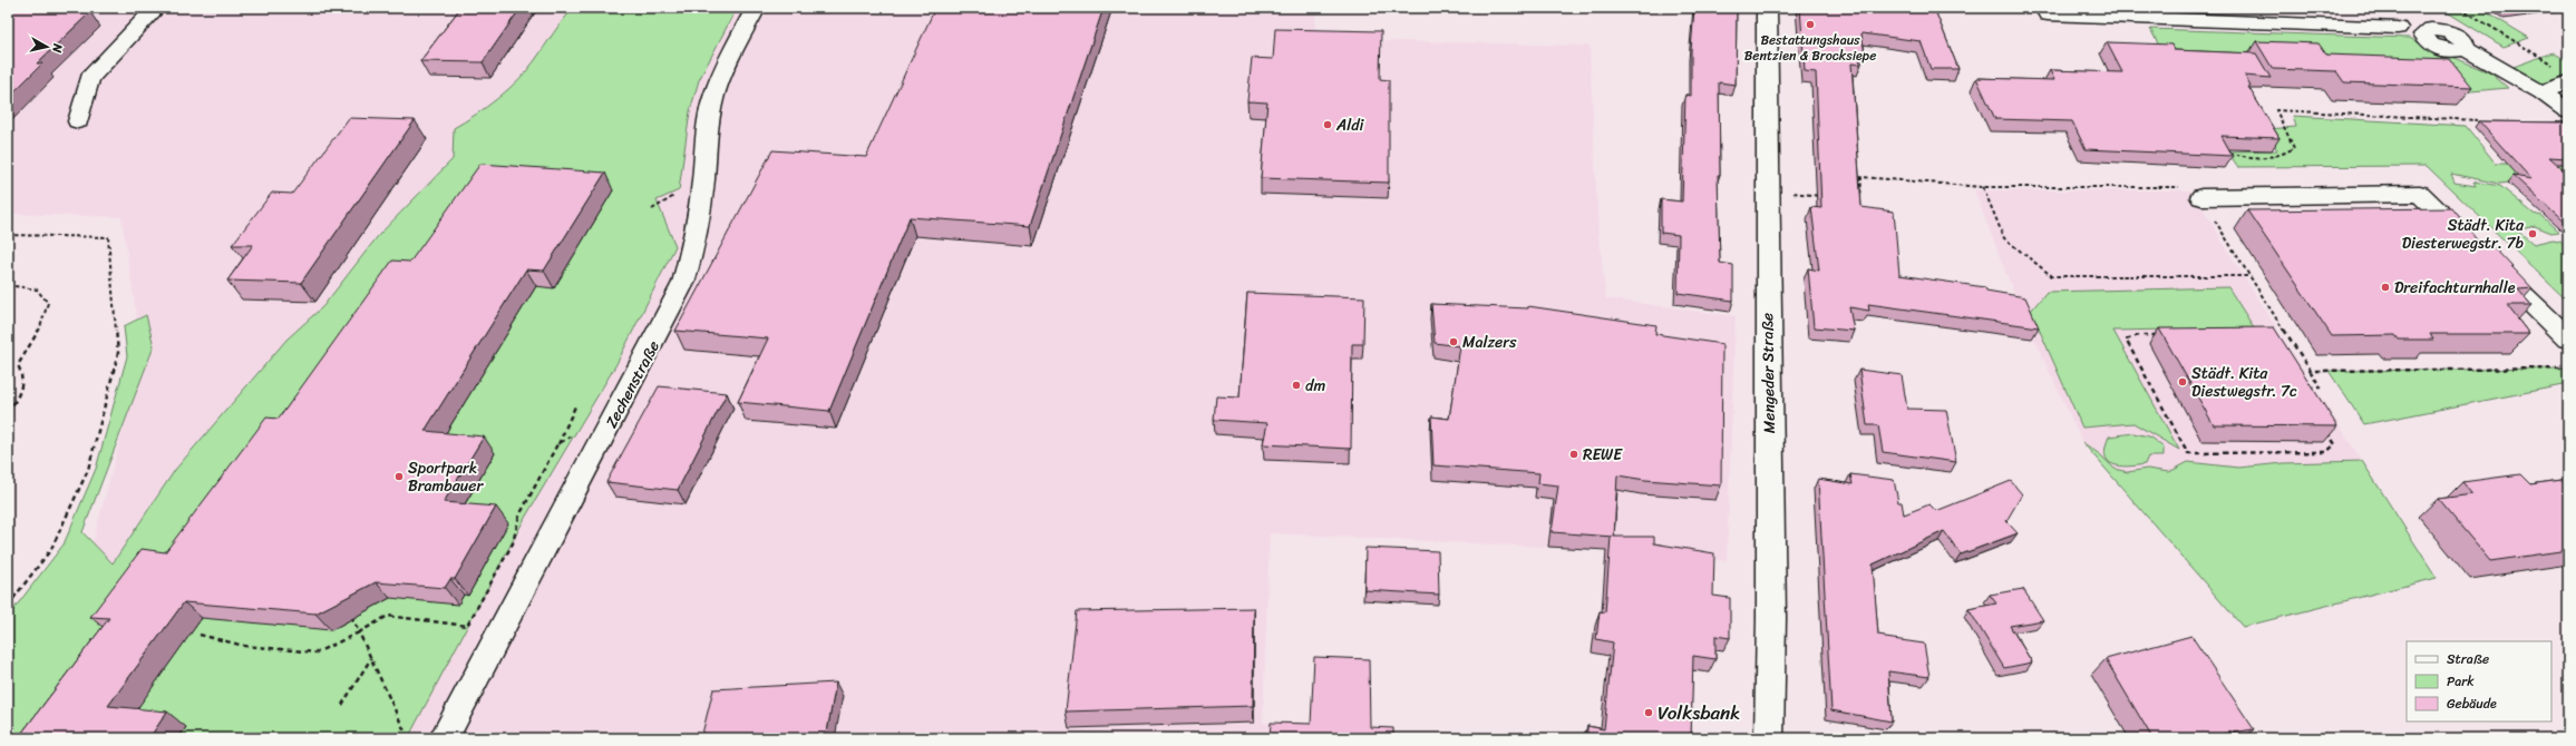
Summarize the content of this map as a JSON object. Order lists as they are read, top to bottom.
{
  "streets": {
    "street": ["Mengeder Straße", "Zechenstraße"]
  },
  "places": [
    "Bestattungshaus Bentzien & Brocksiepe",
    "Aldi",
    "Städt. Kita Diesterwegstr. 7b",
    "Dreifachturnhalle",
    "Malzers",
    "Städt. Kita Diestwegstr. 7c",
    "dm",
    "REWE",
    "Sportpark Brambauer",
    "Volksbank"
  ],
  "legend": ["Straße", "Park", "Gebäude"],
  "north": "right"
}
